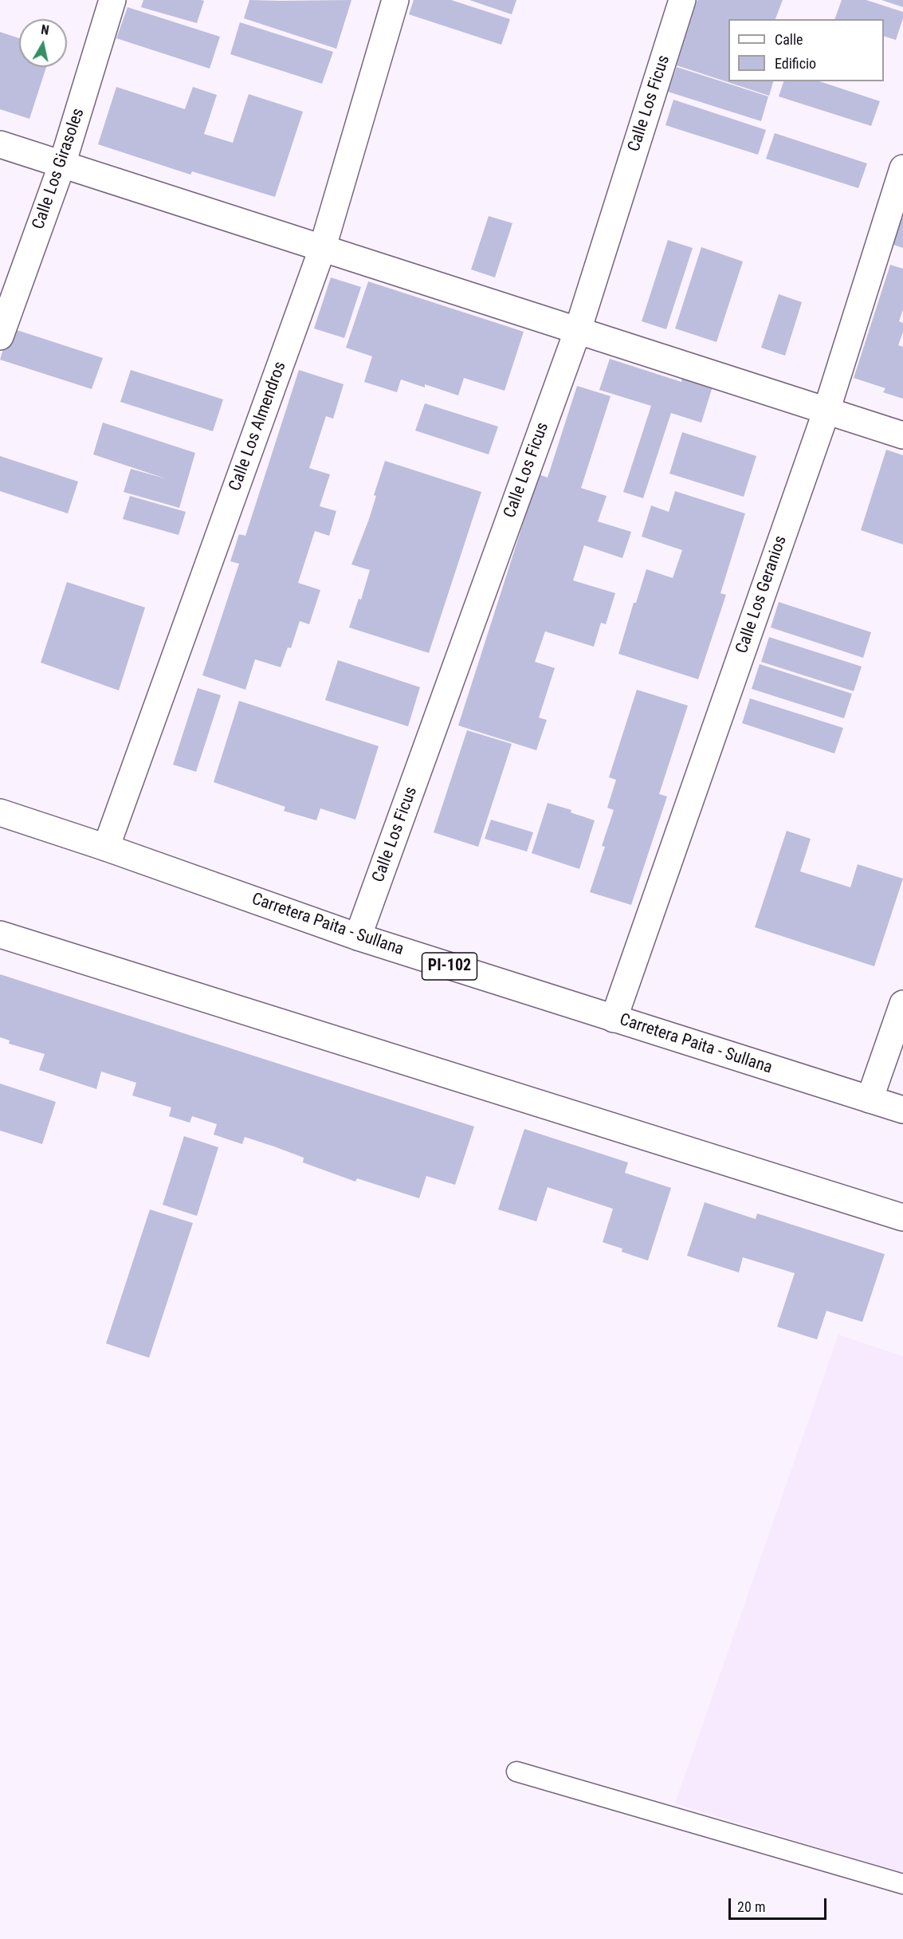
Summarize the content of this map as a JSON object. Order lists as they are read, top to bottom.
{
  "streets": {
    "street": [
      "Calle Los Ficus",
      "Calle Los Girasoles",
      "Calle Los Almendros",
      "Calle Los Geranios",
      "Carretera Paita - Sullana",
      "PI-102"
    ]
  },
  "crossings": [
    ["Calle Los Ficus", "Carretera Paita - Sullana"],
    ["Calle Los Almendros", "Carretera Paita - Sullana"],
    ["Calle Los Geranios", "Carretera Paita - Sullana"]
  ],
  "legend": ["Calle", "Edificio"],
  "scale_bar": "20 m",
  "north": "top"
}
